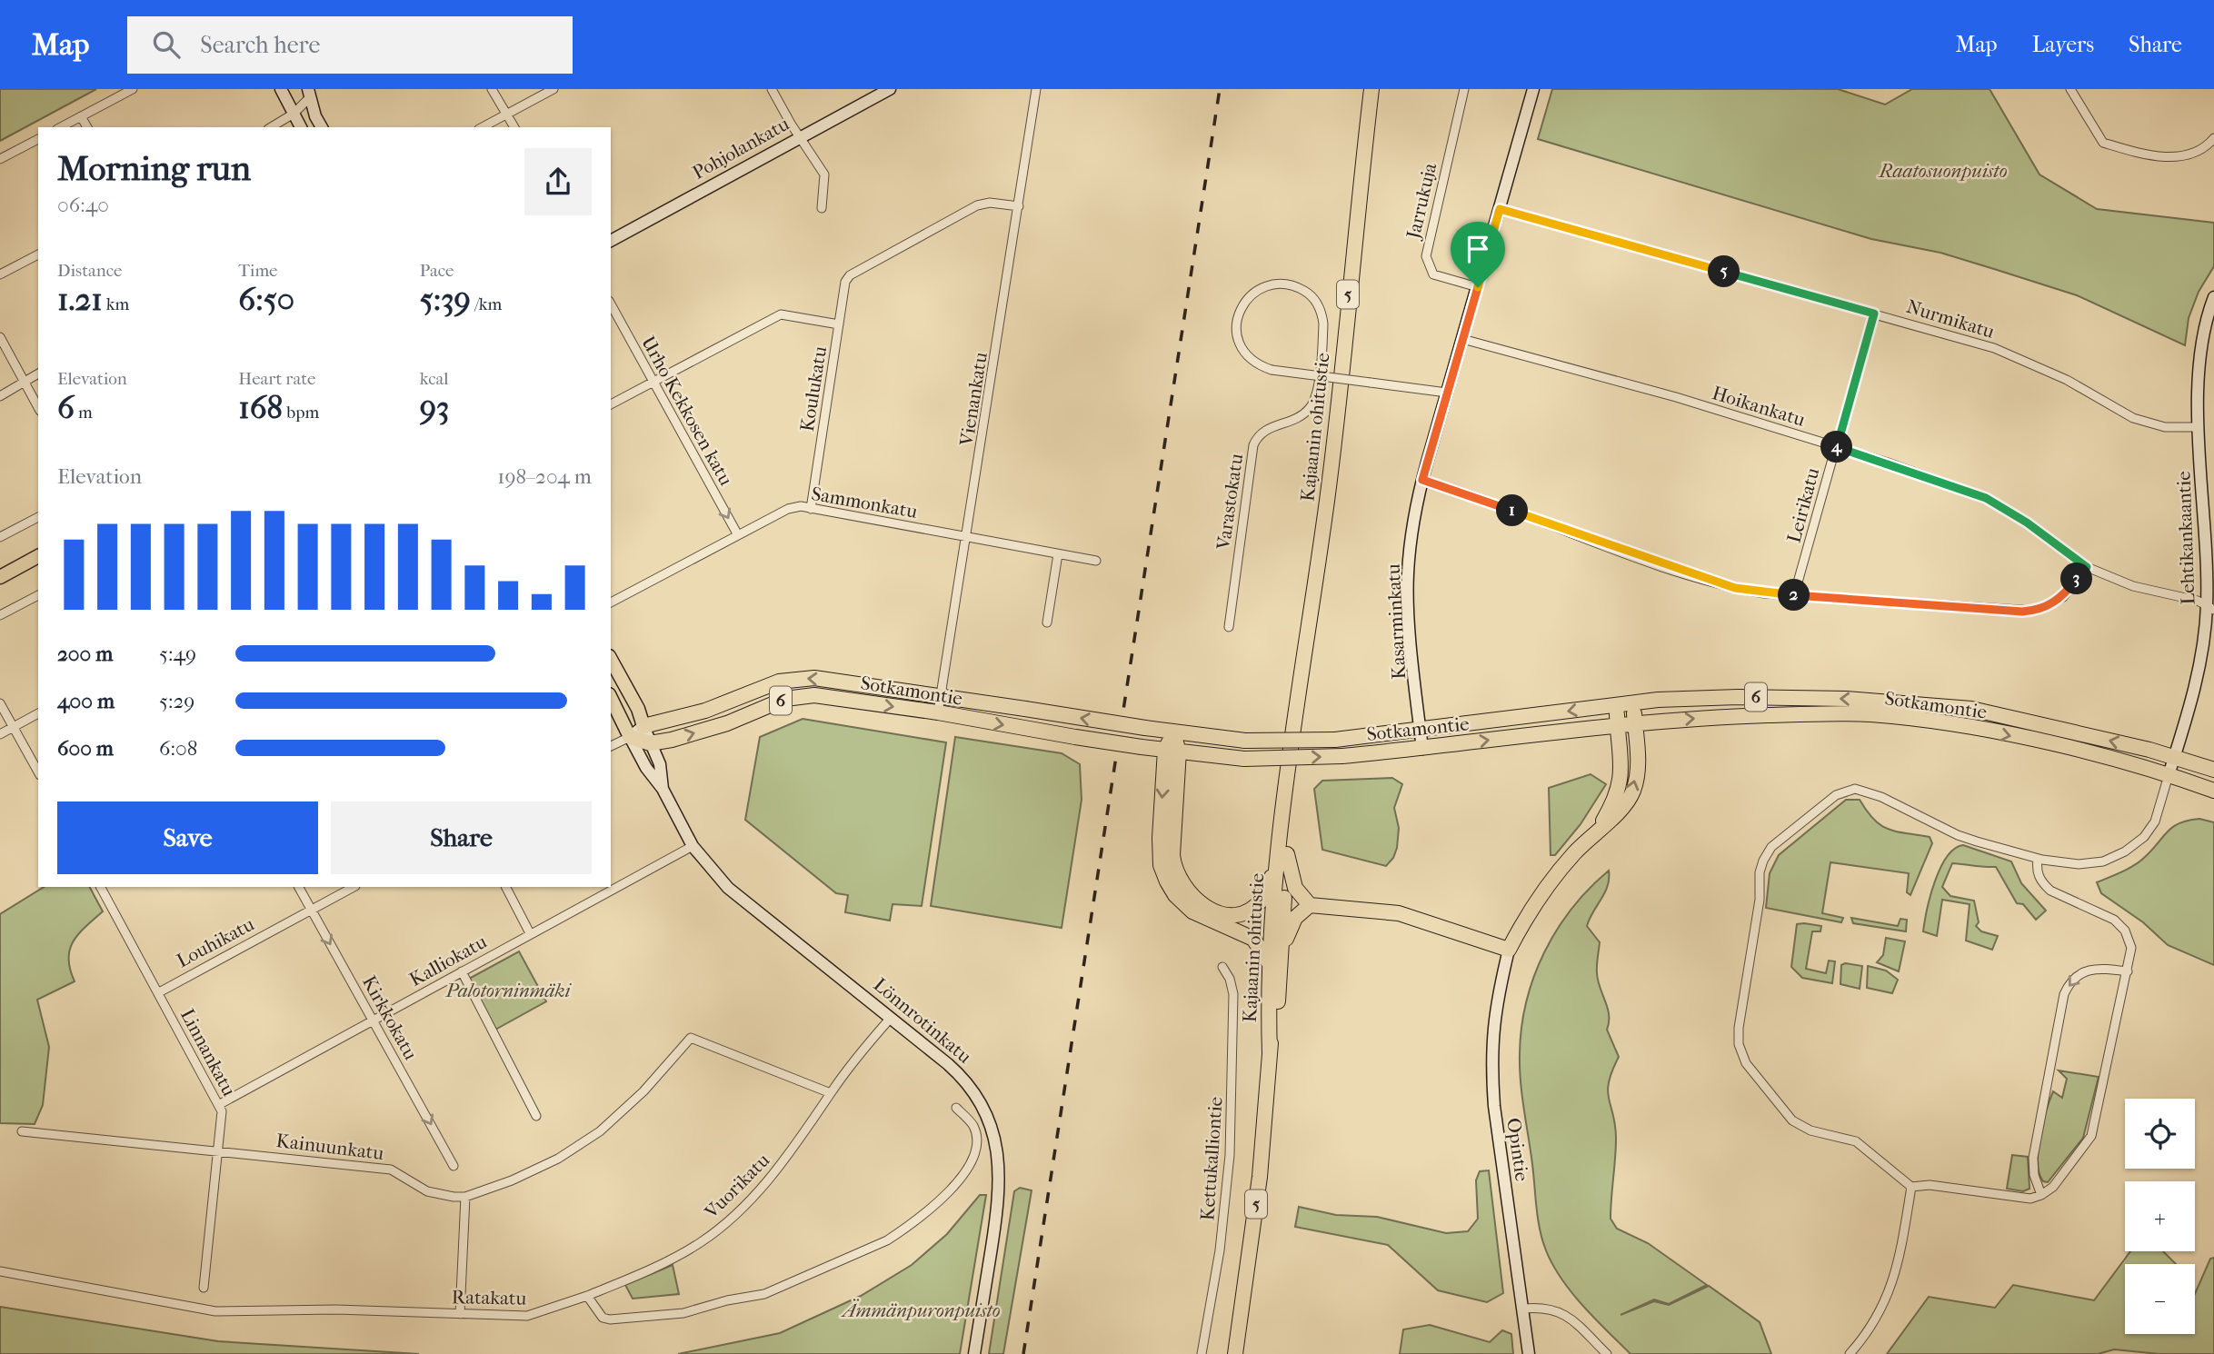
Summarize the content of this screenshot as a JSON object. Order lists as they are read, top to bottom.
{
  "streets": {
    "highway": [
      "5",
      "Kajaanin ohitustie",
      "Sotkamontie",
      "6"
    ],
    "main road": ["Lönnrotinkatu"],
    "street": [
      "Pohjolankatu",
      "Jarrukuja",
      "Nurmikatu",
      "Koulukatu",
      "Vienankatu",
      "Hoikankatu",
      "Urho Kekkosen katu",
      "Varastokatu",
      "Sammonkatu",
      "Leirikatu",
      "Lehtikankaantie",
      "Kasarminkatu",
      "Louhikatu",
      "Kalliokatu",
      "Kirkkokatu",
      "Linnankatu",
      "Kainuunkatu",
      "Opintie",
      "Kettukalliontie",
      "Vuorikatu",
      "Ratakatu"
    ]
  },
  "crossings": [
    ["Jarrukuja", "Kasarminkatu"],
    ["Nurmikatu", "Leirikatu"],
    ["Nurmikatu", "Lehtikankaantie"],
    ["Nurmikatu", "Kasarminkatu"],
    ["Koulukatu", "Vienankatu"],
    ["Koulukatu", "Sammonkatu"],
    ["Vienankatu", "Sammonkatu"],
    ["Vienankatu", "Sotkamontie"],
    ["Hoikankatu", "Leirikatu"],
    ["Hoikankatu", "Lehtikankaantie"],
    ["Hoikankatu", "Kasarminkatu"],
    ["Urho Kekkosen katu", "Sammonkatu"],
    ["Varastokatu", "Kasarminkatu"],
    ["Lehtikankaantie", "Sotkamontie"],
    ["Kasarminkatu", "Sotkamontie"],
    ["Sotkamontie", "Lönnrotinkatu"],
    ["Louhikatu", "Kirkkokatu"],
    ["Louhikatu", "Linnankatu"],
    ["Kalliokatu", "Kirkkokatu"],
    ["Kalliokatu", "Lönnrotinkatu"],
    ["Kalliokatu", "Linnankatu"],
    ["Lönnrotinkatu", "Vuorikatu"],
    ["Linnankatu", "Kainuunkatu"],
    ["Kainuunkatu", "Vuorikatu"],
    ["Vuorikatu", "Ratakatu"]
  ],
  "one_way": ["Urho Kekkosen katu", "Kirkkokatu"],
  "parks": ["Raatosuonpuisto", "Palotorninmäki", "Ämmänpuronpuisto"],
  "page": {
    "header": "Map",
    "search": "Search here",
    "nav": ["Map", "Layers", "Share"],
    "heading": ["Morning run", "06:40"],
    "stats": [
      ["Distance", "1.21 km"],
      ["Time", "6:50"],
      ["Pace", "5:39 /km"],
      ["Elevation", "6 m"],
      ["Heart rate", "168 bpm"],
      ["kcal", "93"]
    ],
    "pins": [
      "5",
      "4",
      "1",
      "3",
      "2"
    ],
    "chart": ["Elevation", "198–204 m"],
    "list": [
      {
        "name": "200 m",
        "note": "5:49"
      },
      {
        "name": "400 m",
        "note": "5:29"
      },
      {
        "name": "600 m",
        "note": "6:08"
      }
    ],
    "buttons": ["Save", "Share"],
    "map_buttons": ["+", "−"]
  }
}
